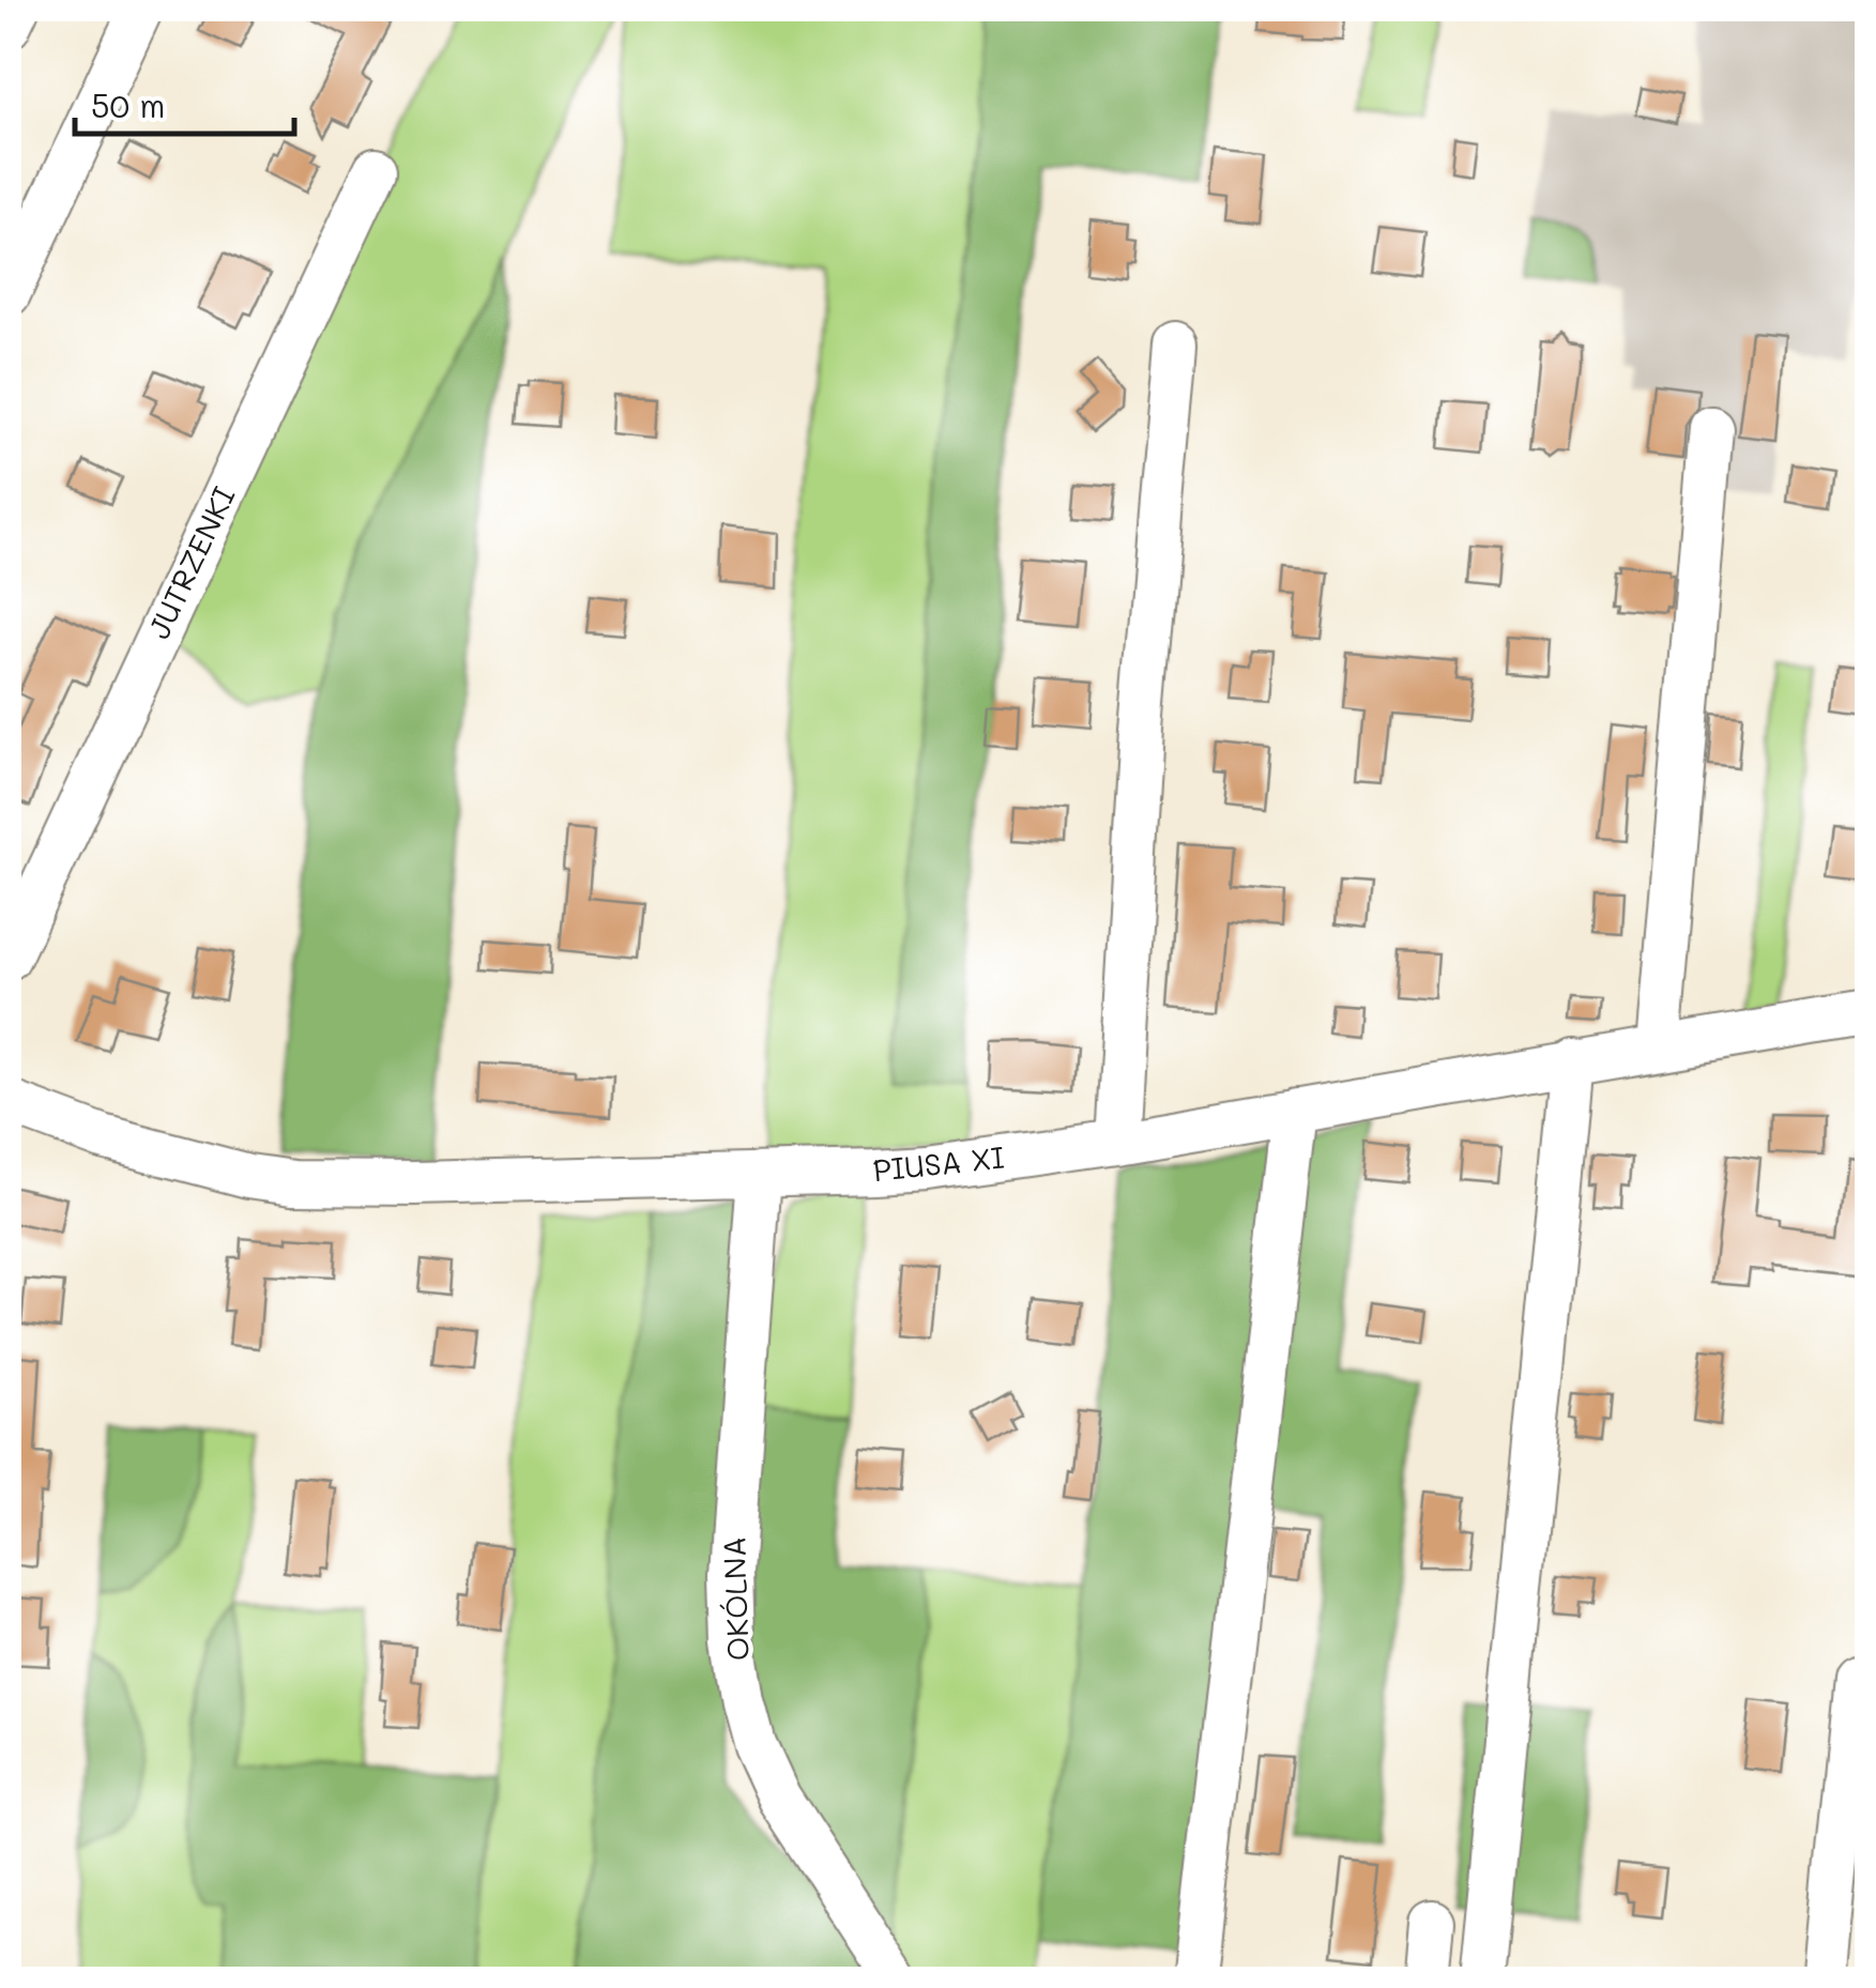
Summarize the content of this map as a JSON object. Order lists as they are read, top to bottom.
{
  "streets": {
    "street": ["JUTRZENKI", "PIUSA XI", "OKÓLNA"]
  },
  "crossings": [
    ["PIUSA XI", "OKÓLNA"]
  ],
  "scale_bar": "50 m"
}
